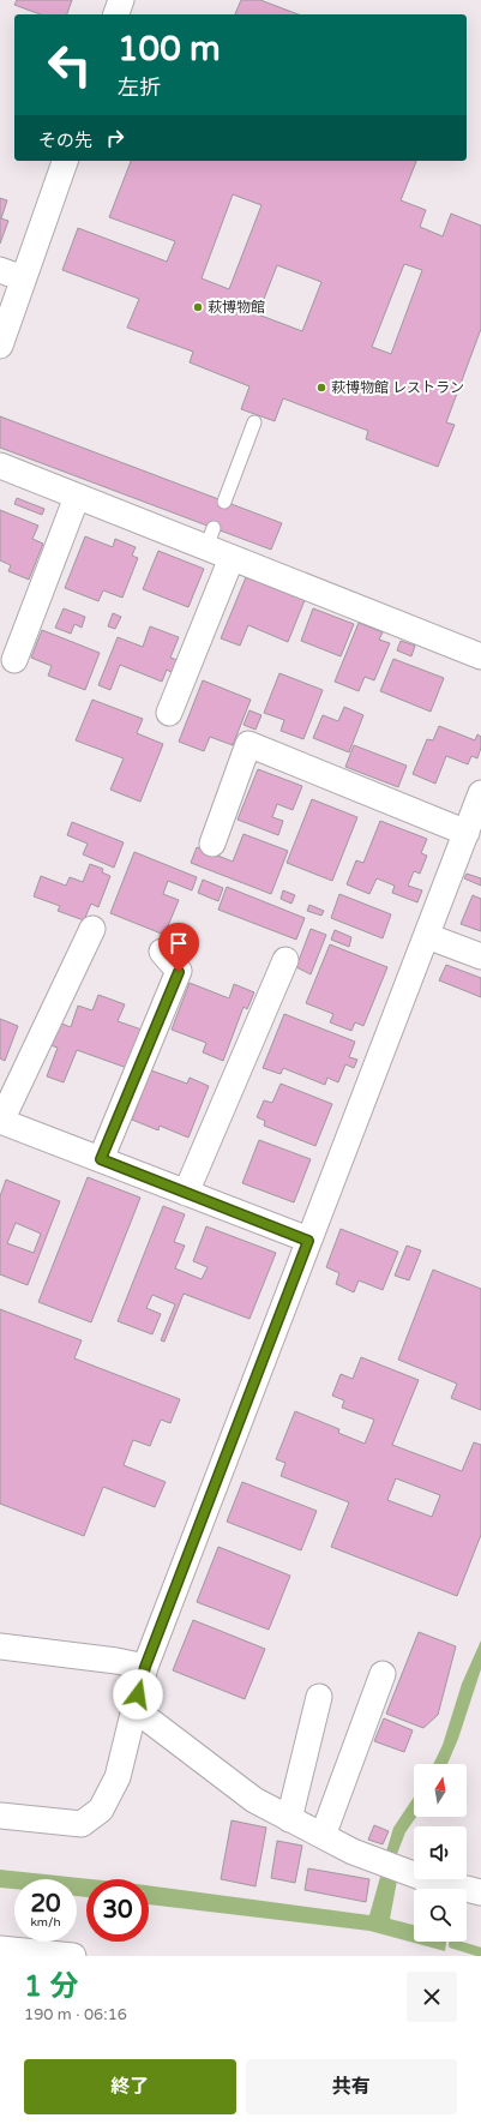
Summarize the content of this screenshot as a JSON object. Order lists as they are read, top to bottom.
{
  "places": ["萩博物館", "萩博物館 レストラン"],
  "north": "top",
  "page": {
    "turn": ["100 m", "左折"],
    "then": "その先",
    "speed": "20 km/h",
    "limit": "30",
    "heading": ["1 分", "190 m · 06:16"],
    "buttons": ["終了", "共有"]
  }
}
